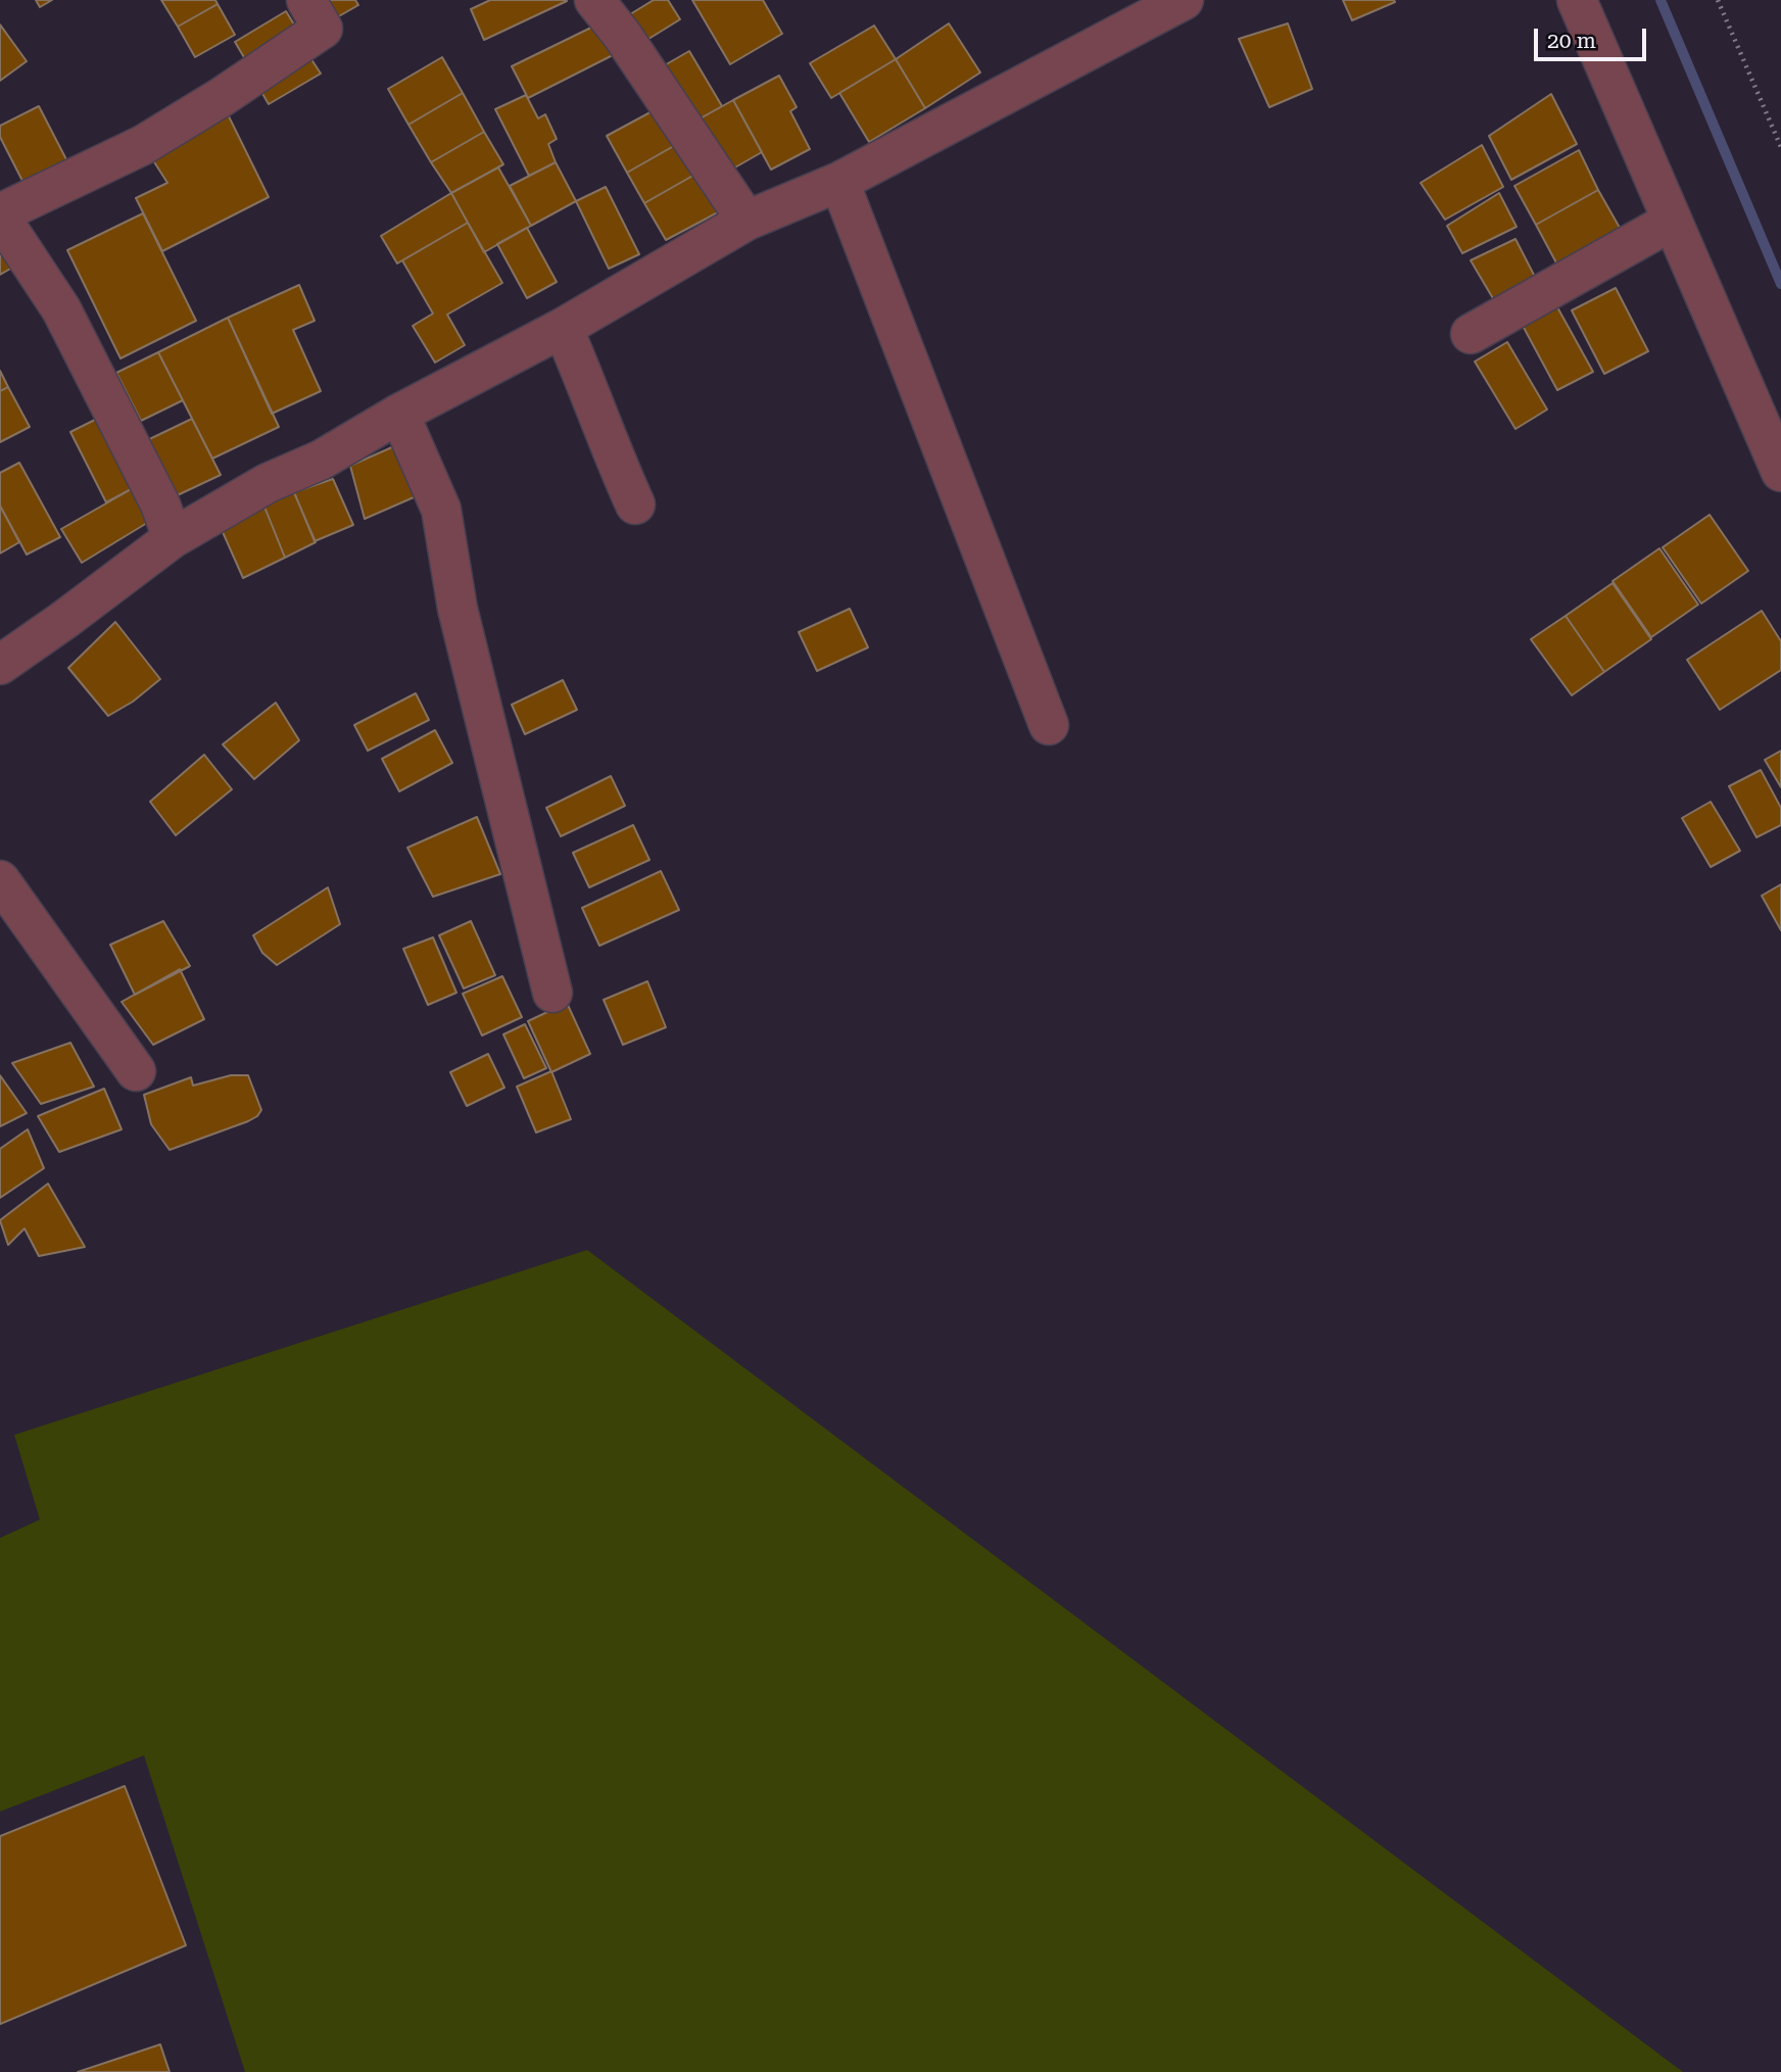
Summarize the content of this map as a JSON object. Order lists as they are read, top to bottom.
{
  "scale_bar": "20 m"
}
